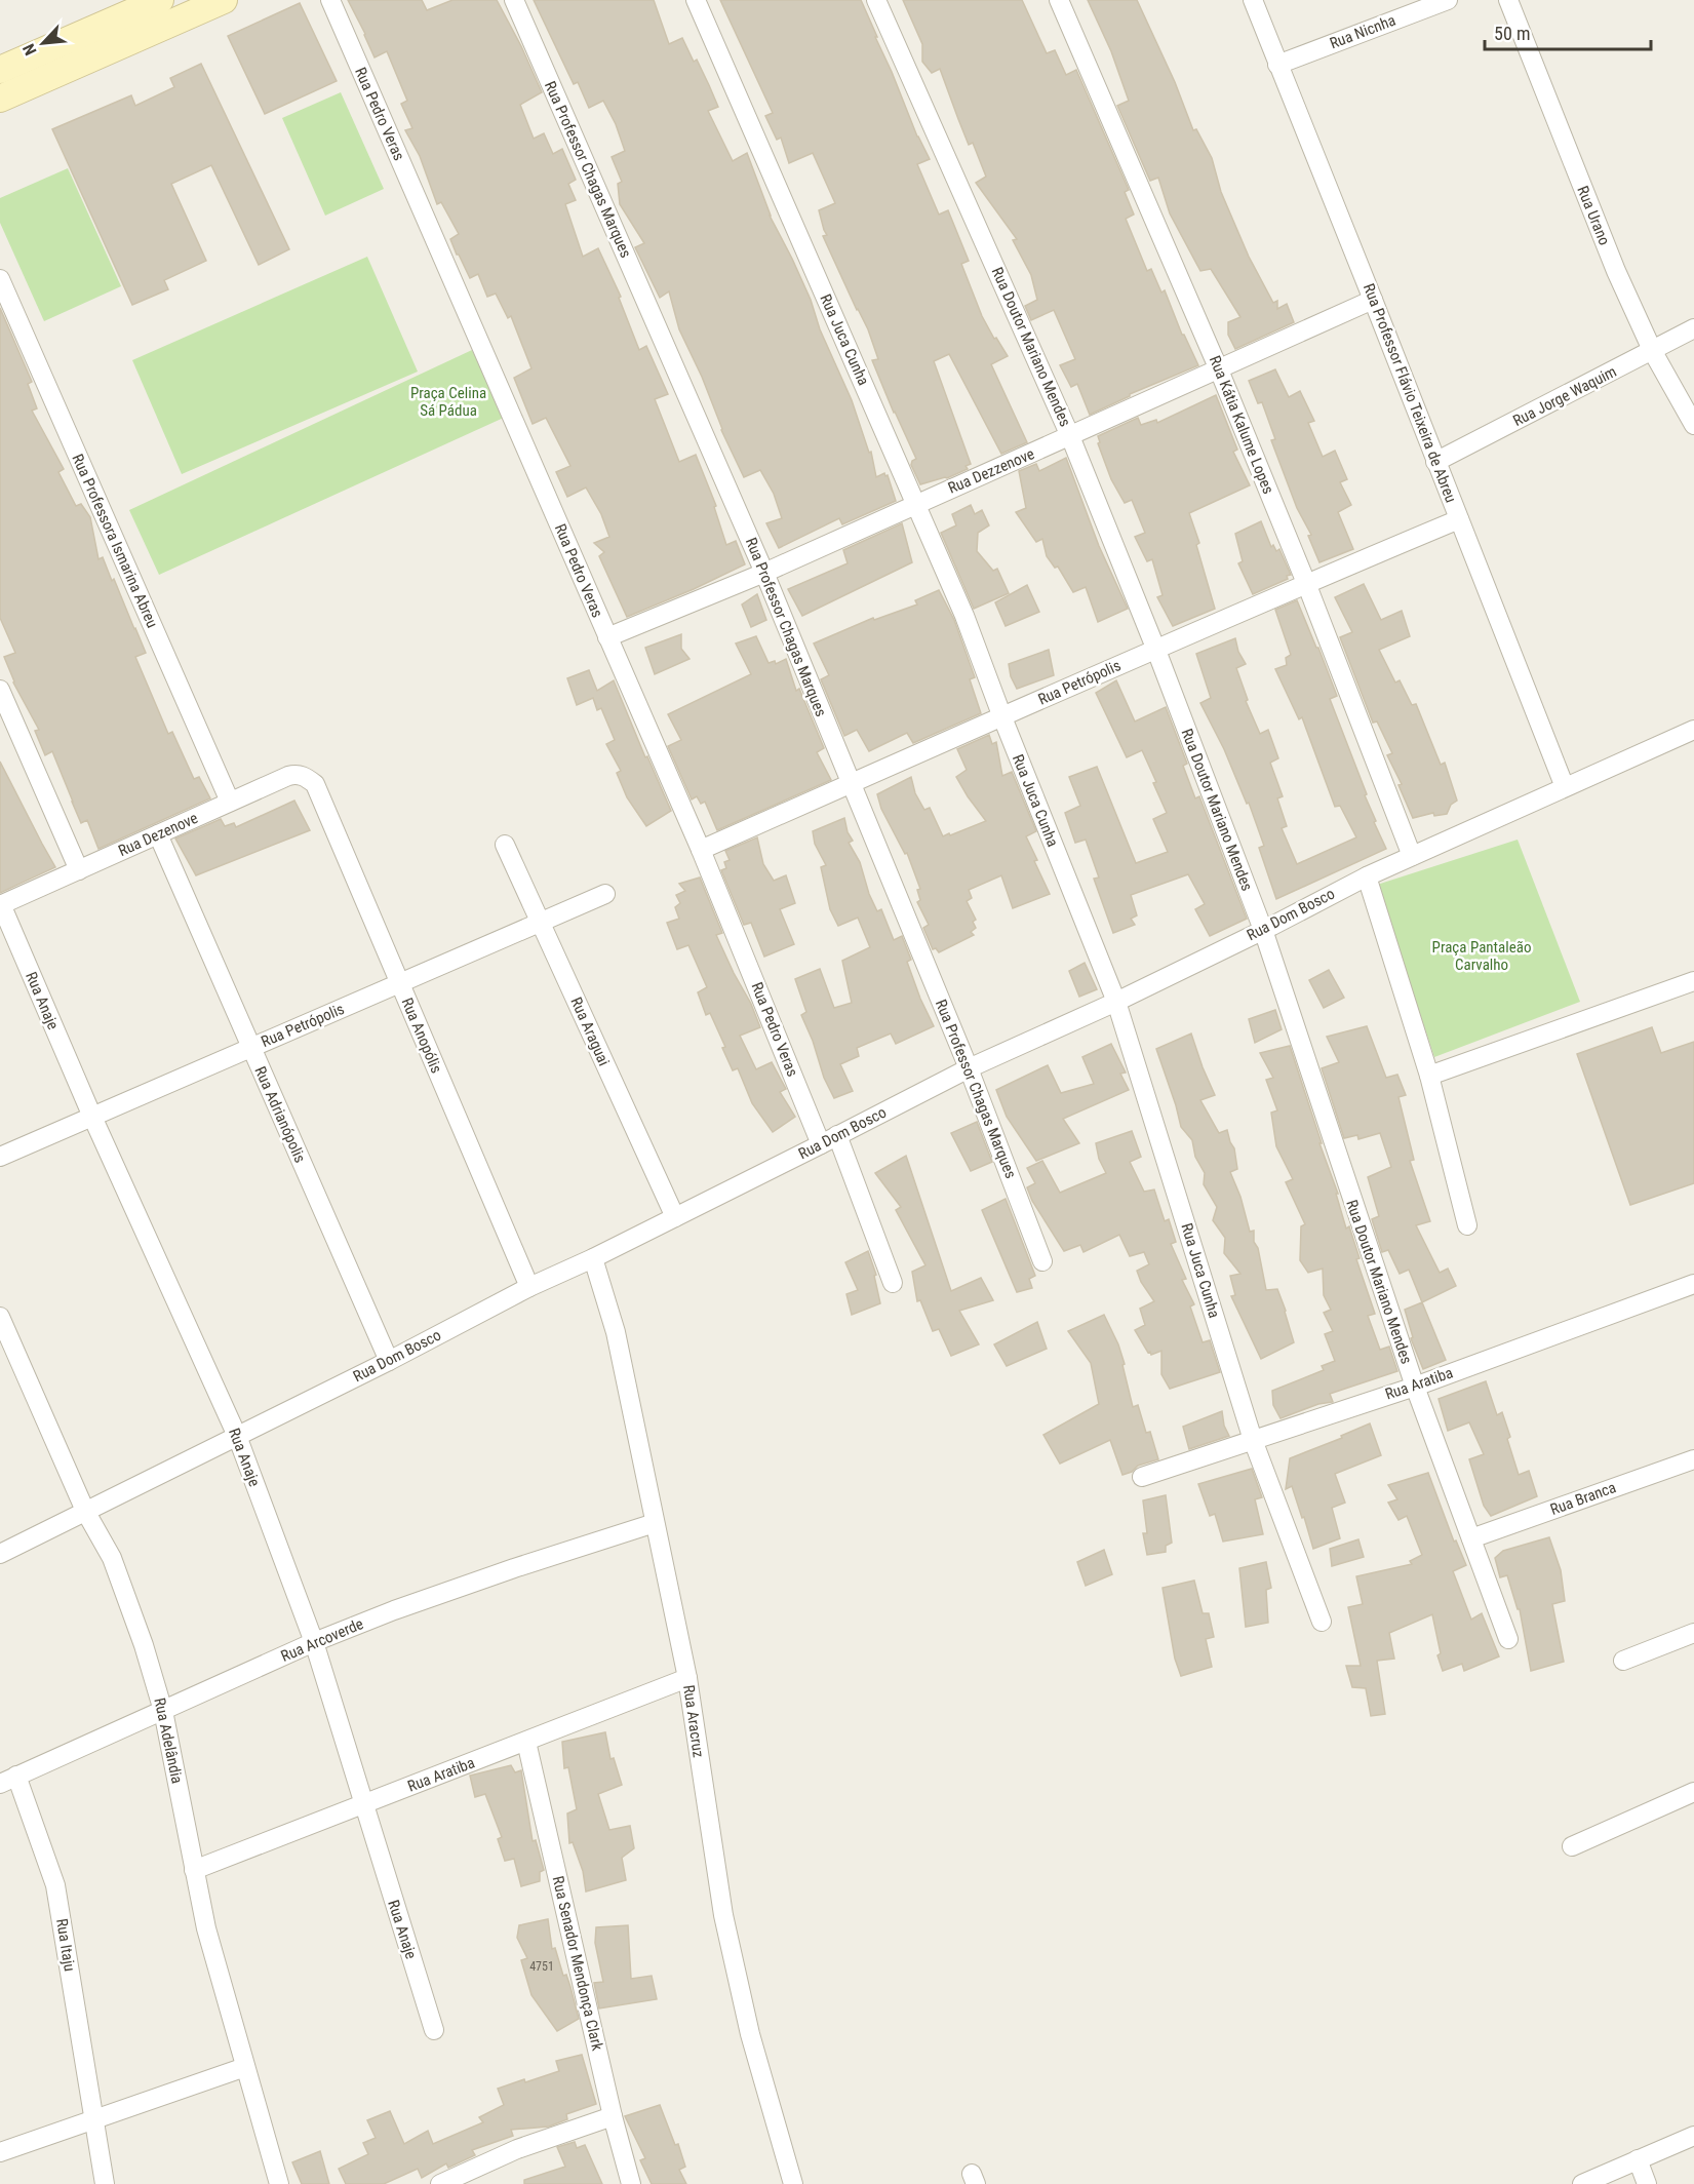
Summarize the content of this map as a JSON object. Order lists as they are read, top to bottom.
{
  "streets": {
    "street": [
      "Rua Nicnha",
      "Rua Pedro Veras",
      "Rua Professor Chagas Marques",
      "Rua Urano",
      "Rua Juca Cunha",
      "Rua Doutor Mariano Mendes",
      "Rua Professor Flávio Teixeira de Abreu",
      "Rua Jorge Waquim",
      "Rua Kátia Kalume Lopes",
      "Rua Dezzenove",
      "Rua Professora Ismarina Abreu",
      "Rua Petrópolis",
      "Rua Dezenove",
      "Rua Dom Bosco",
      "Rua Anaje",
      "Rua Araguai",
      "Rua Anopólis",
      "Rua Adrianópolis",
      "Rua Aratiba",
      "Rua Branca",
      "Rua Arcoverde",
      "Rua Aracruz",
      "Rua Adelândia",
      "Rua Itaju",
      "Rua Senador Mendonça Clark"
    ]
  },
  "crossings": [
    ["Rua Nicnha", "Rua Professor Flávio Teixeira de Abreu"],
    ["Rua Pedro Veras", "Rua Dezzenove"],
    ["Rua Pedro Veras", "Rua Petrópolis"],
    ["Rua Pedro Veras", "Rua Dom Bosco"],
    ["Rua Professor Chagas Marques", "Rua Dezzenove"],
    ["Rua Professor Chagas Marques", "Rua Petrópolis"],
    ["Rua Professor Chagas Marques", "Rua Dom Bosco"],
    ["Rua Urano", "Rua Jorge Waquim"],
    ["Rua Juca Cunha", "Rua Dezzenove"],
    ["Rua Juca Cunha", "Rua Petrópolis"],
    ["Rua Juca Cunha", "Rua Dom Bosco"],
    ["Rua Juca Cunha", "Rua Aratiba"],
    ["Rua Doutor Mariano Mendes", "Rua Dezzenove"],
    ["Rua Doutor Mariano Mendes", "Rua Petrópolis"],
    ["Rua Doutor Mariano Mendes", "Rua Dom Bosco"],
    ["Rua Doutor Mariano Mendes", "Rua Aratiba"],
    ["Rua Doutor Mariano Mendes", "Rua Branca"],
    ["Rua Professor Flávio Teixeira de Abreu", "Rua Jorge Waquim"],
    ["Rua Professor Flávio Teixeira de Abreu", "Rua Dezzenove"],
    ["Rua Professor Flávio Teixeira de Abreu", "Rua Petrópolis"],
    ["Rua Professor Flávio Teixeira de Abreu", "Rua Dom Bosco"],
    ["Rua Kátia Kalume Lopes", "Rua Dezzenove"],
    ["Rua Kátia Kalume Lopes", "Rua Petrópolis"],
    ["Rua Kátia Kalume Lopes", "Rua Dom Bosco"],
    ["Rua Professora Ismarina Abreu", "Rua Dezenove"],
    ["Rua Petrópolis", "Rua Anaje"],
    ["Rua Petrópolis", "Rua Araguai"],
    ["Rua Petrópolis", "Rua Anopólis"],
    ["Rua Petrópolis", "Rua Adrianópolis"],
    ["Rua Dezenove", "Rua Anaje"],
    ["Rua Dezenove", "Rua Anopólis"],
    ["Rua Dezenove", "Rua Adrianópolis"],
    ["Rua Dom Bosco", "Rua Anaje"],
    ["Rua Dom Bosco", "Rua Araguai"],
    ["Rua Dom Bosco", "Rua Anopólis"],
    ["Rua Dom Bosco", "Rua Adrianópolis"],
    ["Rua Dom Bosco", "Rua Aracruz"],
    ["Rua Dom Bosco", "Rua Adelândia"],
    ["Rua Anaje", "Rua Aratiba"],
    ["Rua Anaje", "Rua Arcoverde"],
    ["Rua Aratiba", "Rua Aracruz"],
    ["Rua Aratiba", "Rua Adelândia"],
    ["Rua Aratiba", "Rua Senador Mendonça Clark"],
    ["Rua Arcoverde", "Rua Aracruz"],
    ["Rua Arcoverde", "Rua Adelândia"],
    ["Rua Arcoverde", "Rua Itaju"]
  ],
  "parks": ["Praça Celina Sá Pádua", "Praça Pantaleão Carvalho"],
  "house_numbers": ["4751"],
  "scale_bar": "50 m",
  "north": "bottom left"
}
